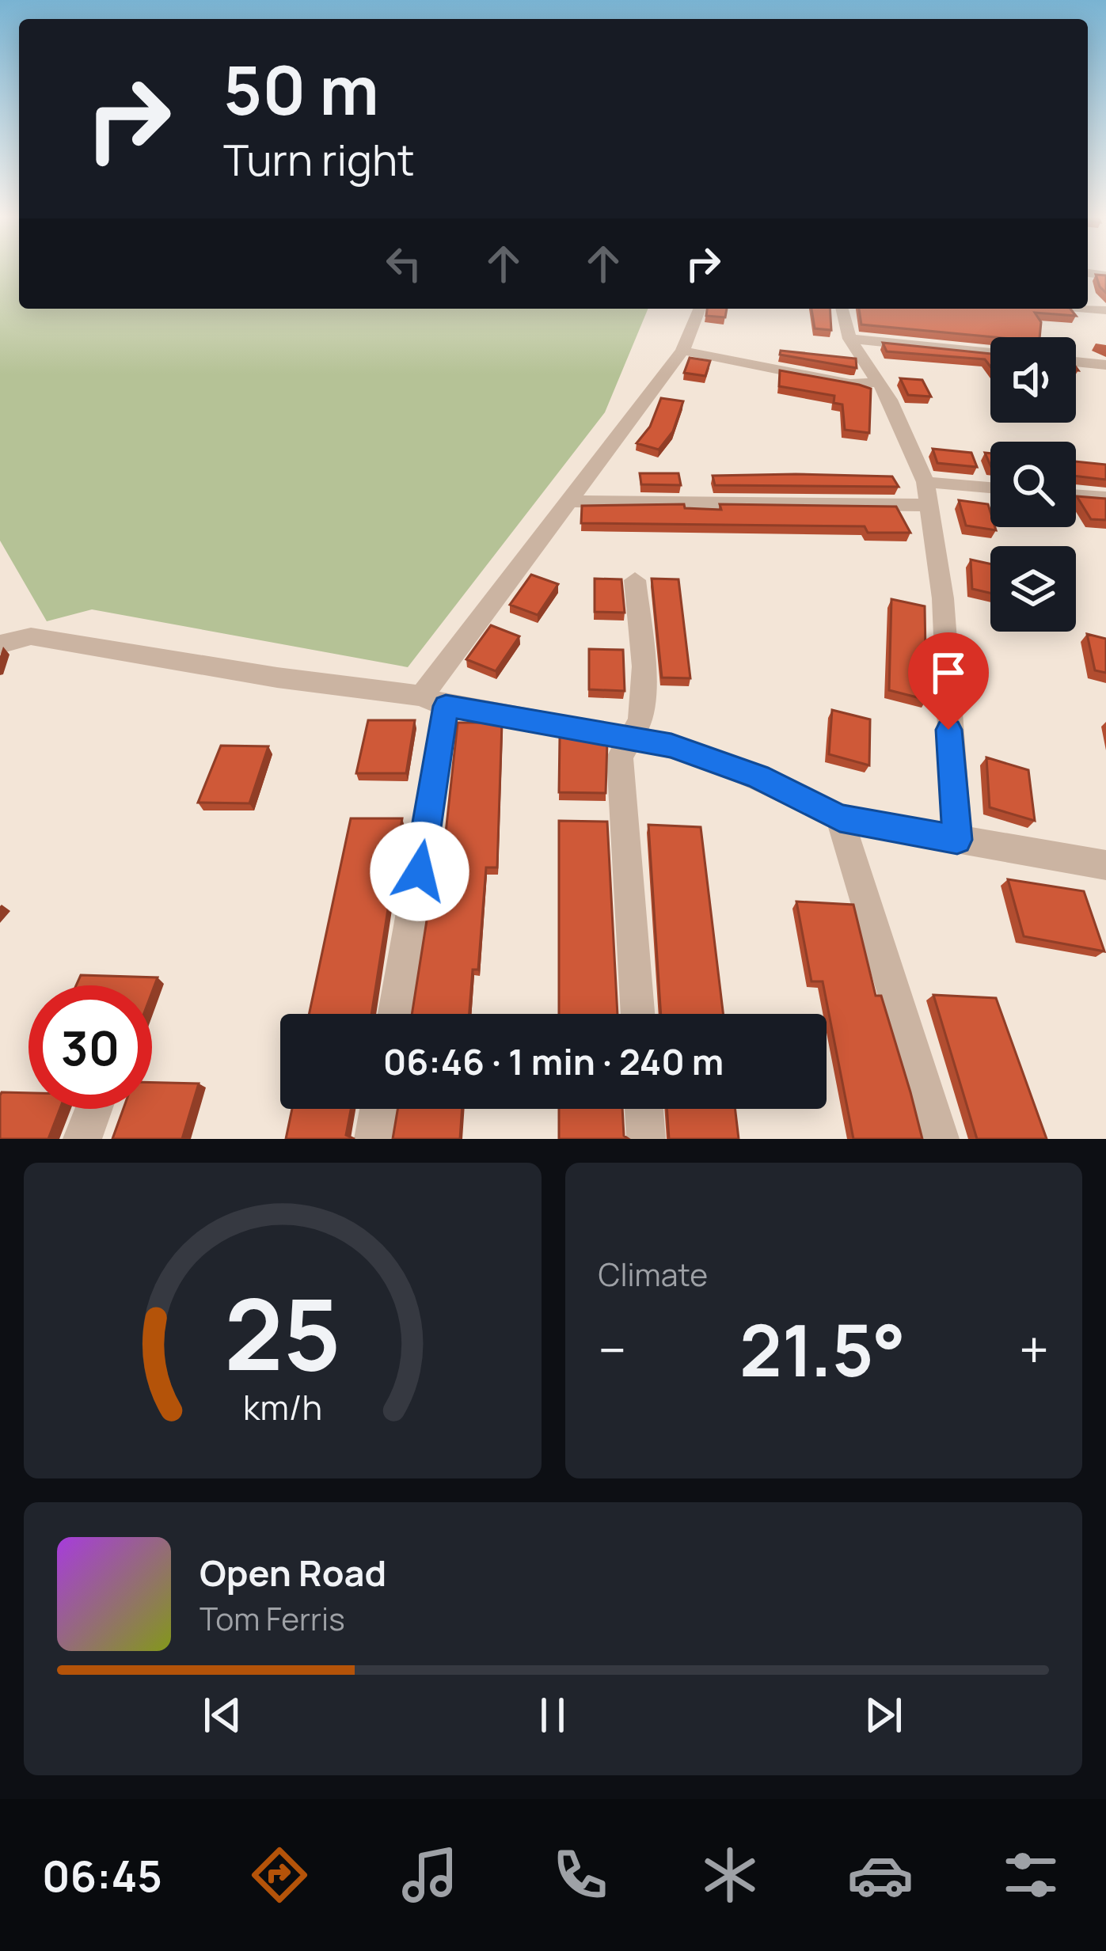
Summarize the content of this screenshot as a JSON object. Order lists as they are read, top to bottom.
{
  "page": {
    "turn": ["50 m", "Turn right"],
    "limit": "30",
    "trip": "06:46 · 1 min · 240 m",
    "tile": "Climate",
    "heat": ["−", "21.5°", "+"],
    "song": ["Open Road", "Tom Ferris"],
    "tabs": "06:45",
    "gauge": ["25", "km/h"]
  }
}
